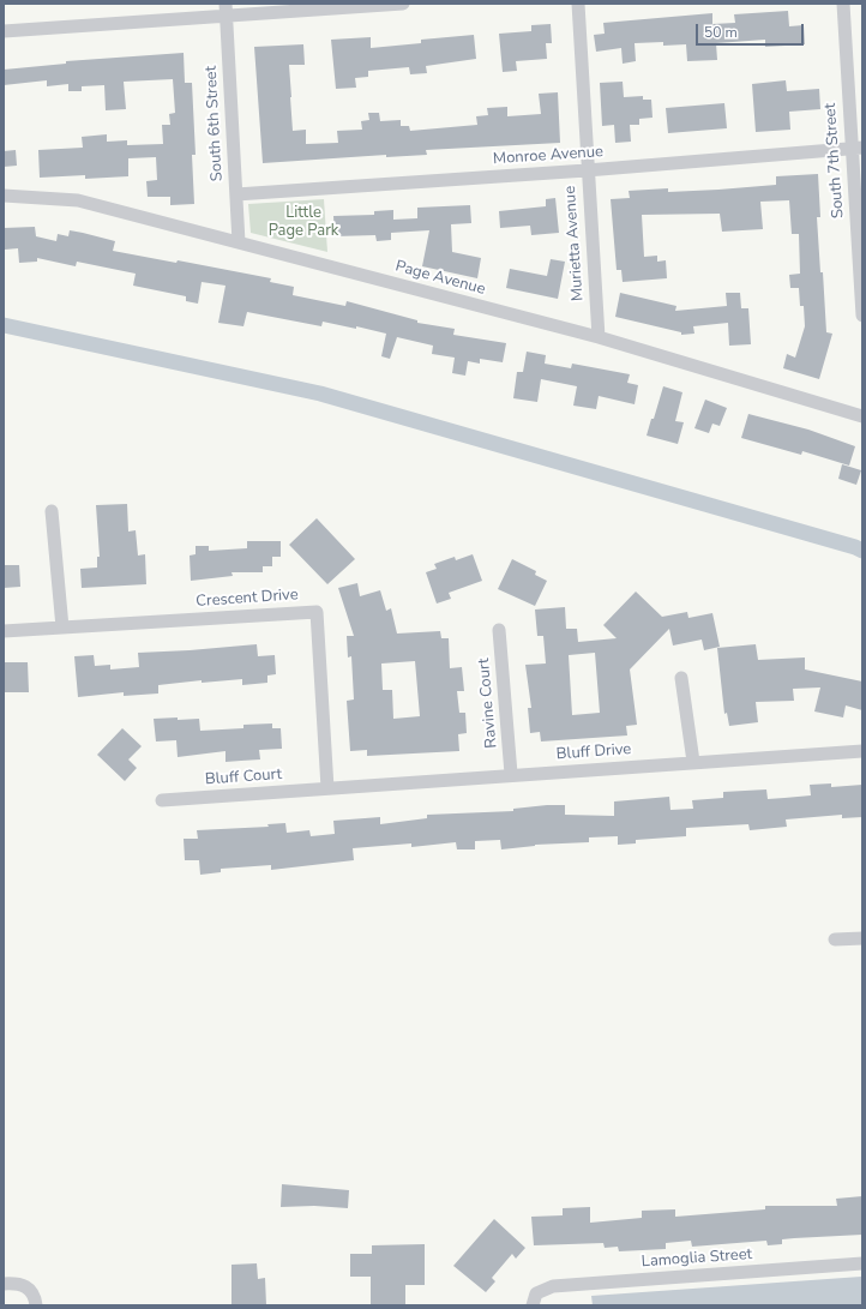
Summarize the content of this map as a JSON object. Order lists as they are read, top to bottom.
{
  "streets": {
    "street": [
      "South 6th Street",
      "Monroe Avenue",
      "South 7th Street",
      "Murietta Avenue",
      "Page Avenue",
      "Crescent Drive",
      "Ravine Court",
      "Bluff Drive",
      "Bluff Court",
      "Lamoglia Street"
    ]
  },
  "crossings": [
    ["South 6th Street", "Monroe Avenue"],
    ["South 6th Street", "Page Avenue"],
    ["Monroe Avenue", "South 7th Street"],
    ["Monroe Avenue", "Murietta Avenue"],
    ["Murietta Avenue", "Page Avenue"],
    ["Crescent Drive", "Bluff Drive"],
    ["Crescent Drive", "Bluff Court"],
    ["Ravine Court", "Bluff Drive"],
    ["Bluff Drive", "Bluff Court"]
  ],
  "parks": ["Little Page Park"],
  "scale_bar": "50 m"
}
